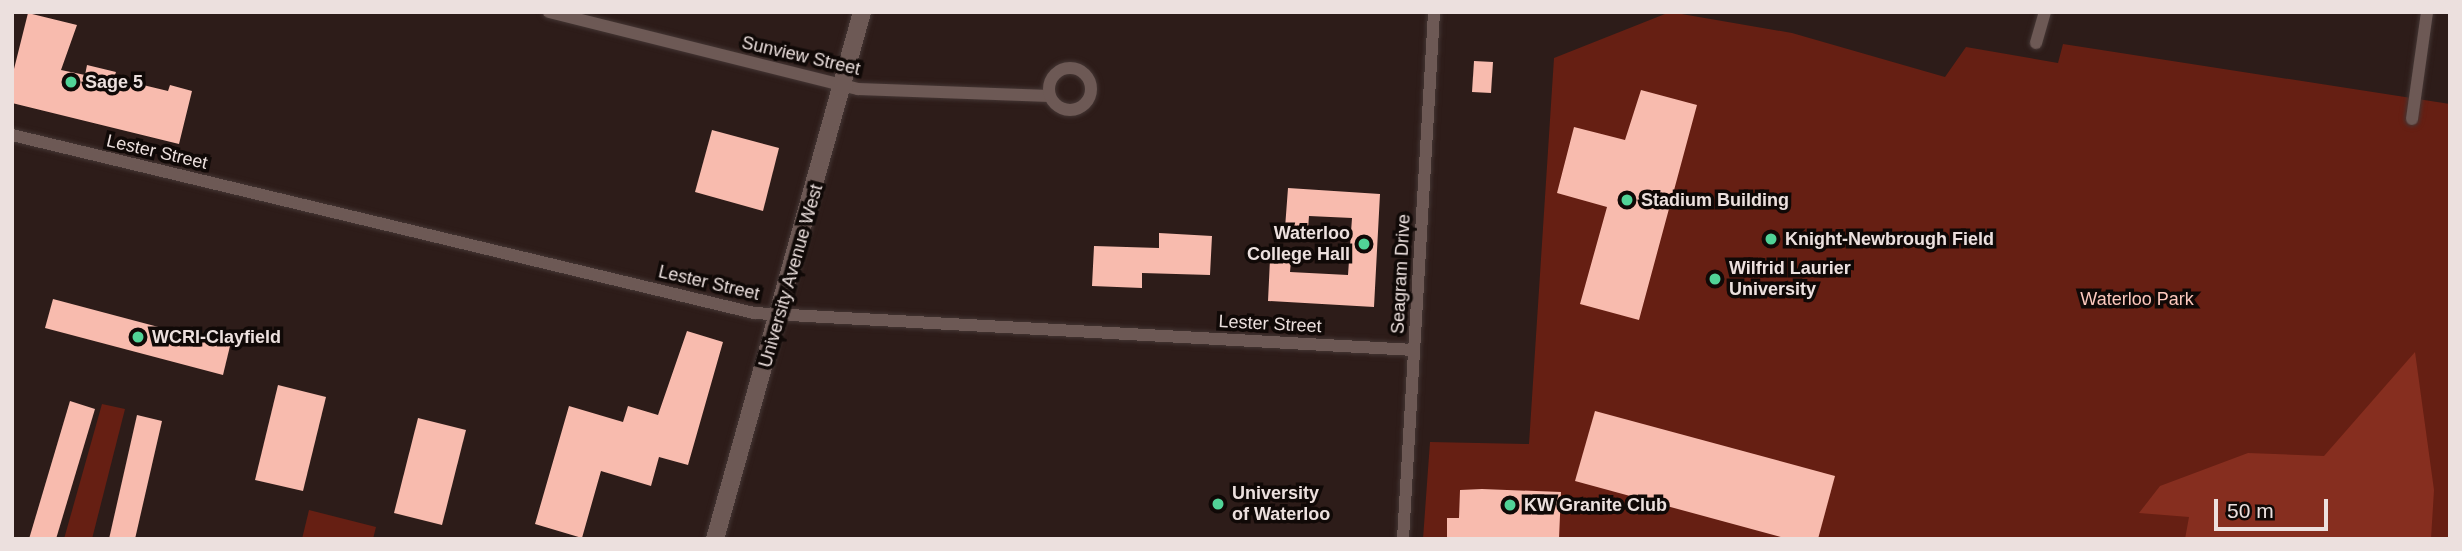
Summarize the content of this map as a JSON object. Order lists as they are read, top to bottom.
{
  "streets": {
    "main road": ["University Avenue West"],
    "street": ["Sunview Street", "Lester Street", "Seagram Drive"]
  },
  "crossings": [
    ["Sunview Street", "University Avenue West"],
    ["Lester Street", "Seagram Drive"],
    ["Lester Street", "University Avenue West"]
  ],
  "parks": ["Waterloo Park"],
  "places": [
    "Sage 5",
    "Stadium Building",
    "Knight-Newbrough Field",
    "Waterloo College Hall",
    "Wilfrid Laurier University",
    "WCRI-Clayfield",
    "University of Waterloo",
    "KW Granite Club"
  ],
  "scale_bar": "50 m"
}
